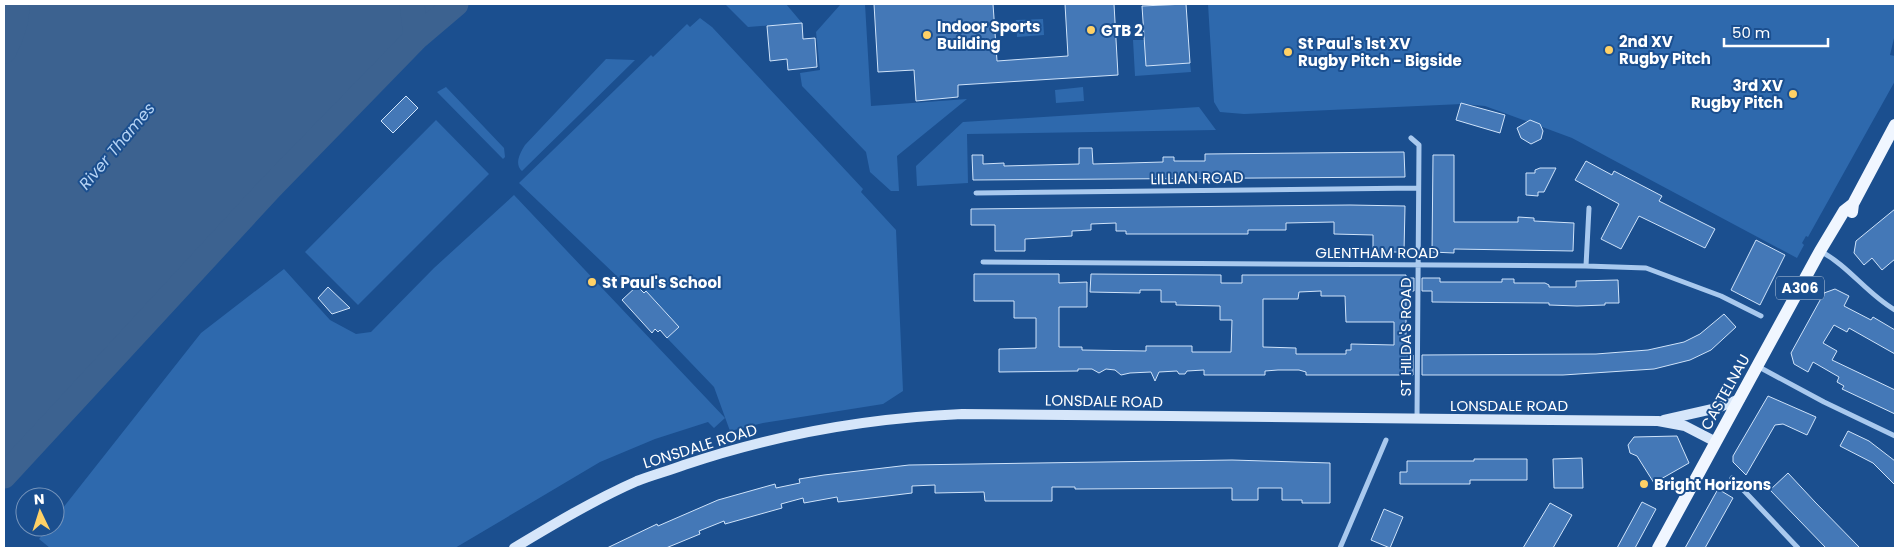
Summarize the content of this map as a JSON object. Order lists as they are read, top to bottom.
{
  "streets": {
    "main road": ["A306", "CASTELNAU", "LONSDALE ROAD"],
    "street": ["LILLIAN ROAD", "GLENTHAM ROAD", "ST HILDA'S ROAD"]
  },
  "crossings": [
    ["LILLIAN ROAD", "ST HILDA'S ROAD"],
    ["GLENTHAM ROAD", "ST HILDA'S ROAD"],
    ["ST HILDA'S ROAD", "LONSDALE ROAD"],
    ["CASTELNAU", "LONSDALE ROAD"]
  ],
  "water": ["River Thames"],
  "places": [
    "GTB 2",
    "Indoor Sports Building",
    "2nd XV Rugby Pitch",
    "St Paul's 1st XV Rugby Pitch - Bigside",
    "3rd XV Rugby Pitch",
    "St Paul's School",
    "Bright Horizons"
  ],
  "scale_bar": "50 m",
  "north": "top"
}
